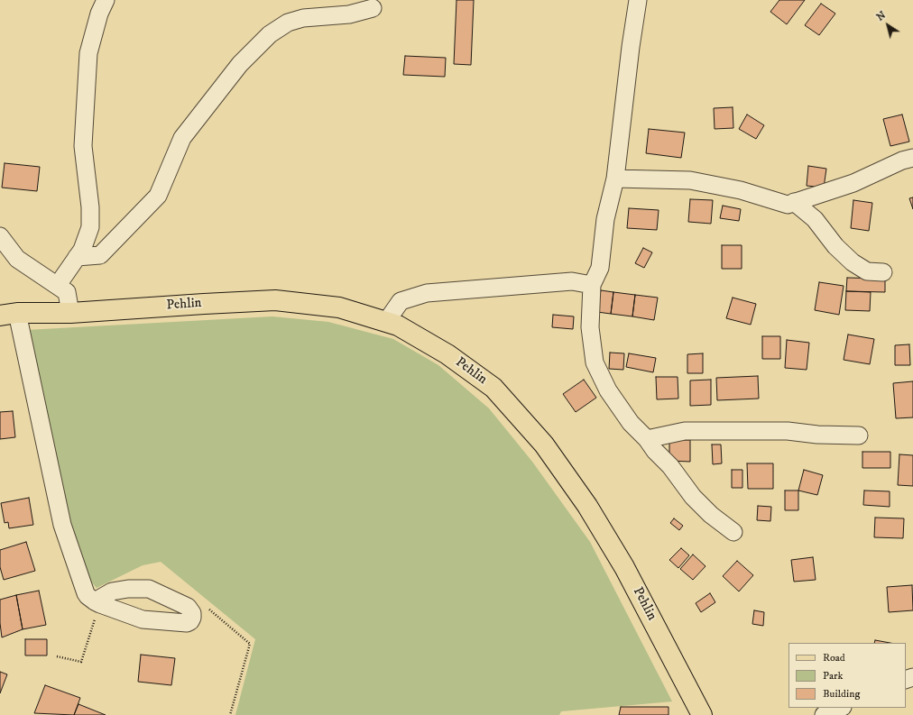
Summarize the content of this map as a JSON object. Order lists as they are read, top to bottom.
{
  "streets": {
    "main road": ["Pehlin"]
  },
  "legend": ["Road", "Park", "Building"],
  "north": "top left"
}
